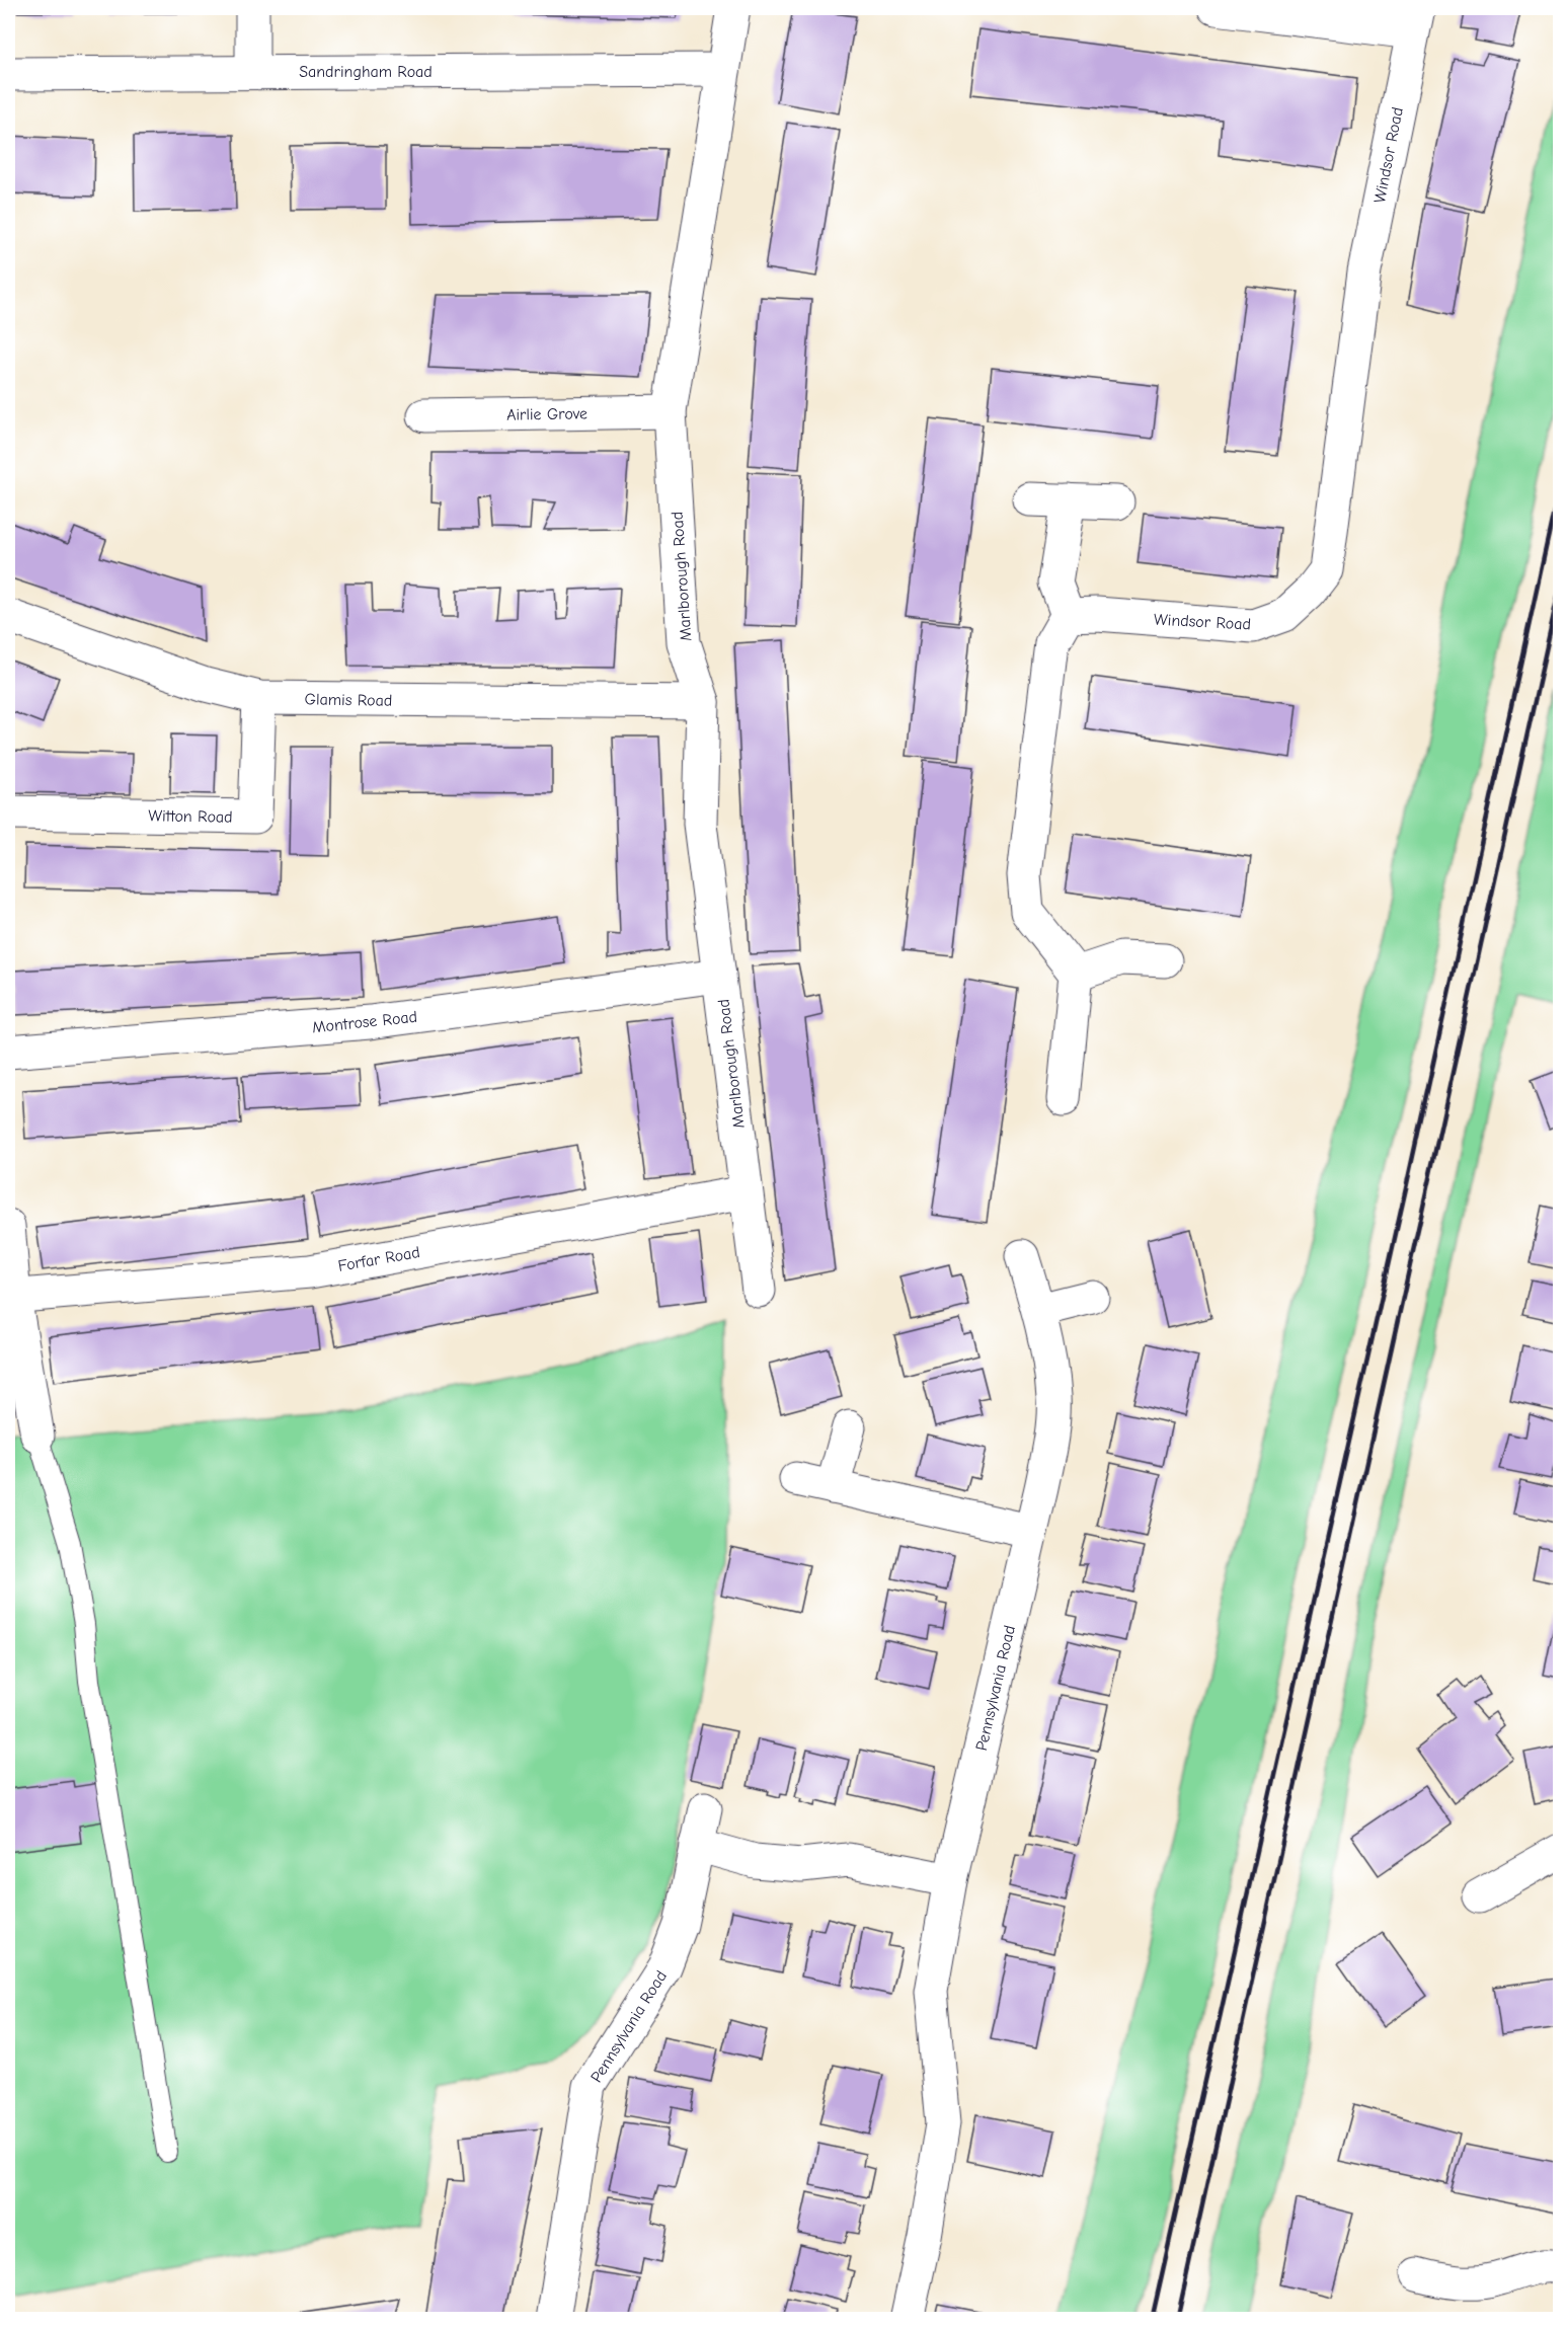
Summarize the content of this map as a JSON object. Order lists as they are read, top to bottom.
{
  "streets": {
    "street": [
      "Sandringham Road",
      "Windsor Road",
      "Airlie Grove",
      "Marlborough Road",
      "Glamis Road",
      "Witton Road",
      "Montrose Road",
      "Forfar Road",
      "Pennsylvania Road"
    ]
  },
  "crossings": [
    ["Sandringham Road", "Marlborough Road"],
    ["Airlie Grove", "Marlborough Road"],
    ["Marlborough Road", "Glamis Road"],
    ["Marlborough Road", "Montrose Road"],
    ["Marlborough Road", "Forfar Road"],
    ["Glamis Road", "Witton Road"]
  ]
}
